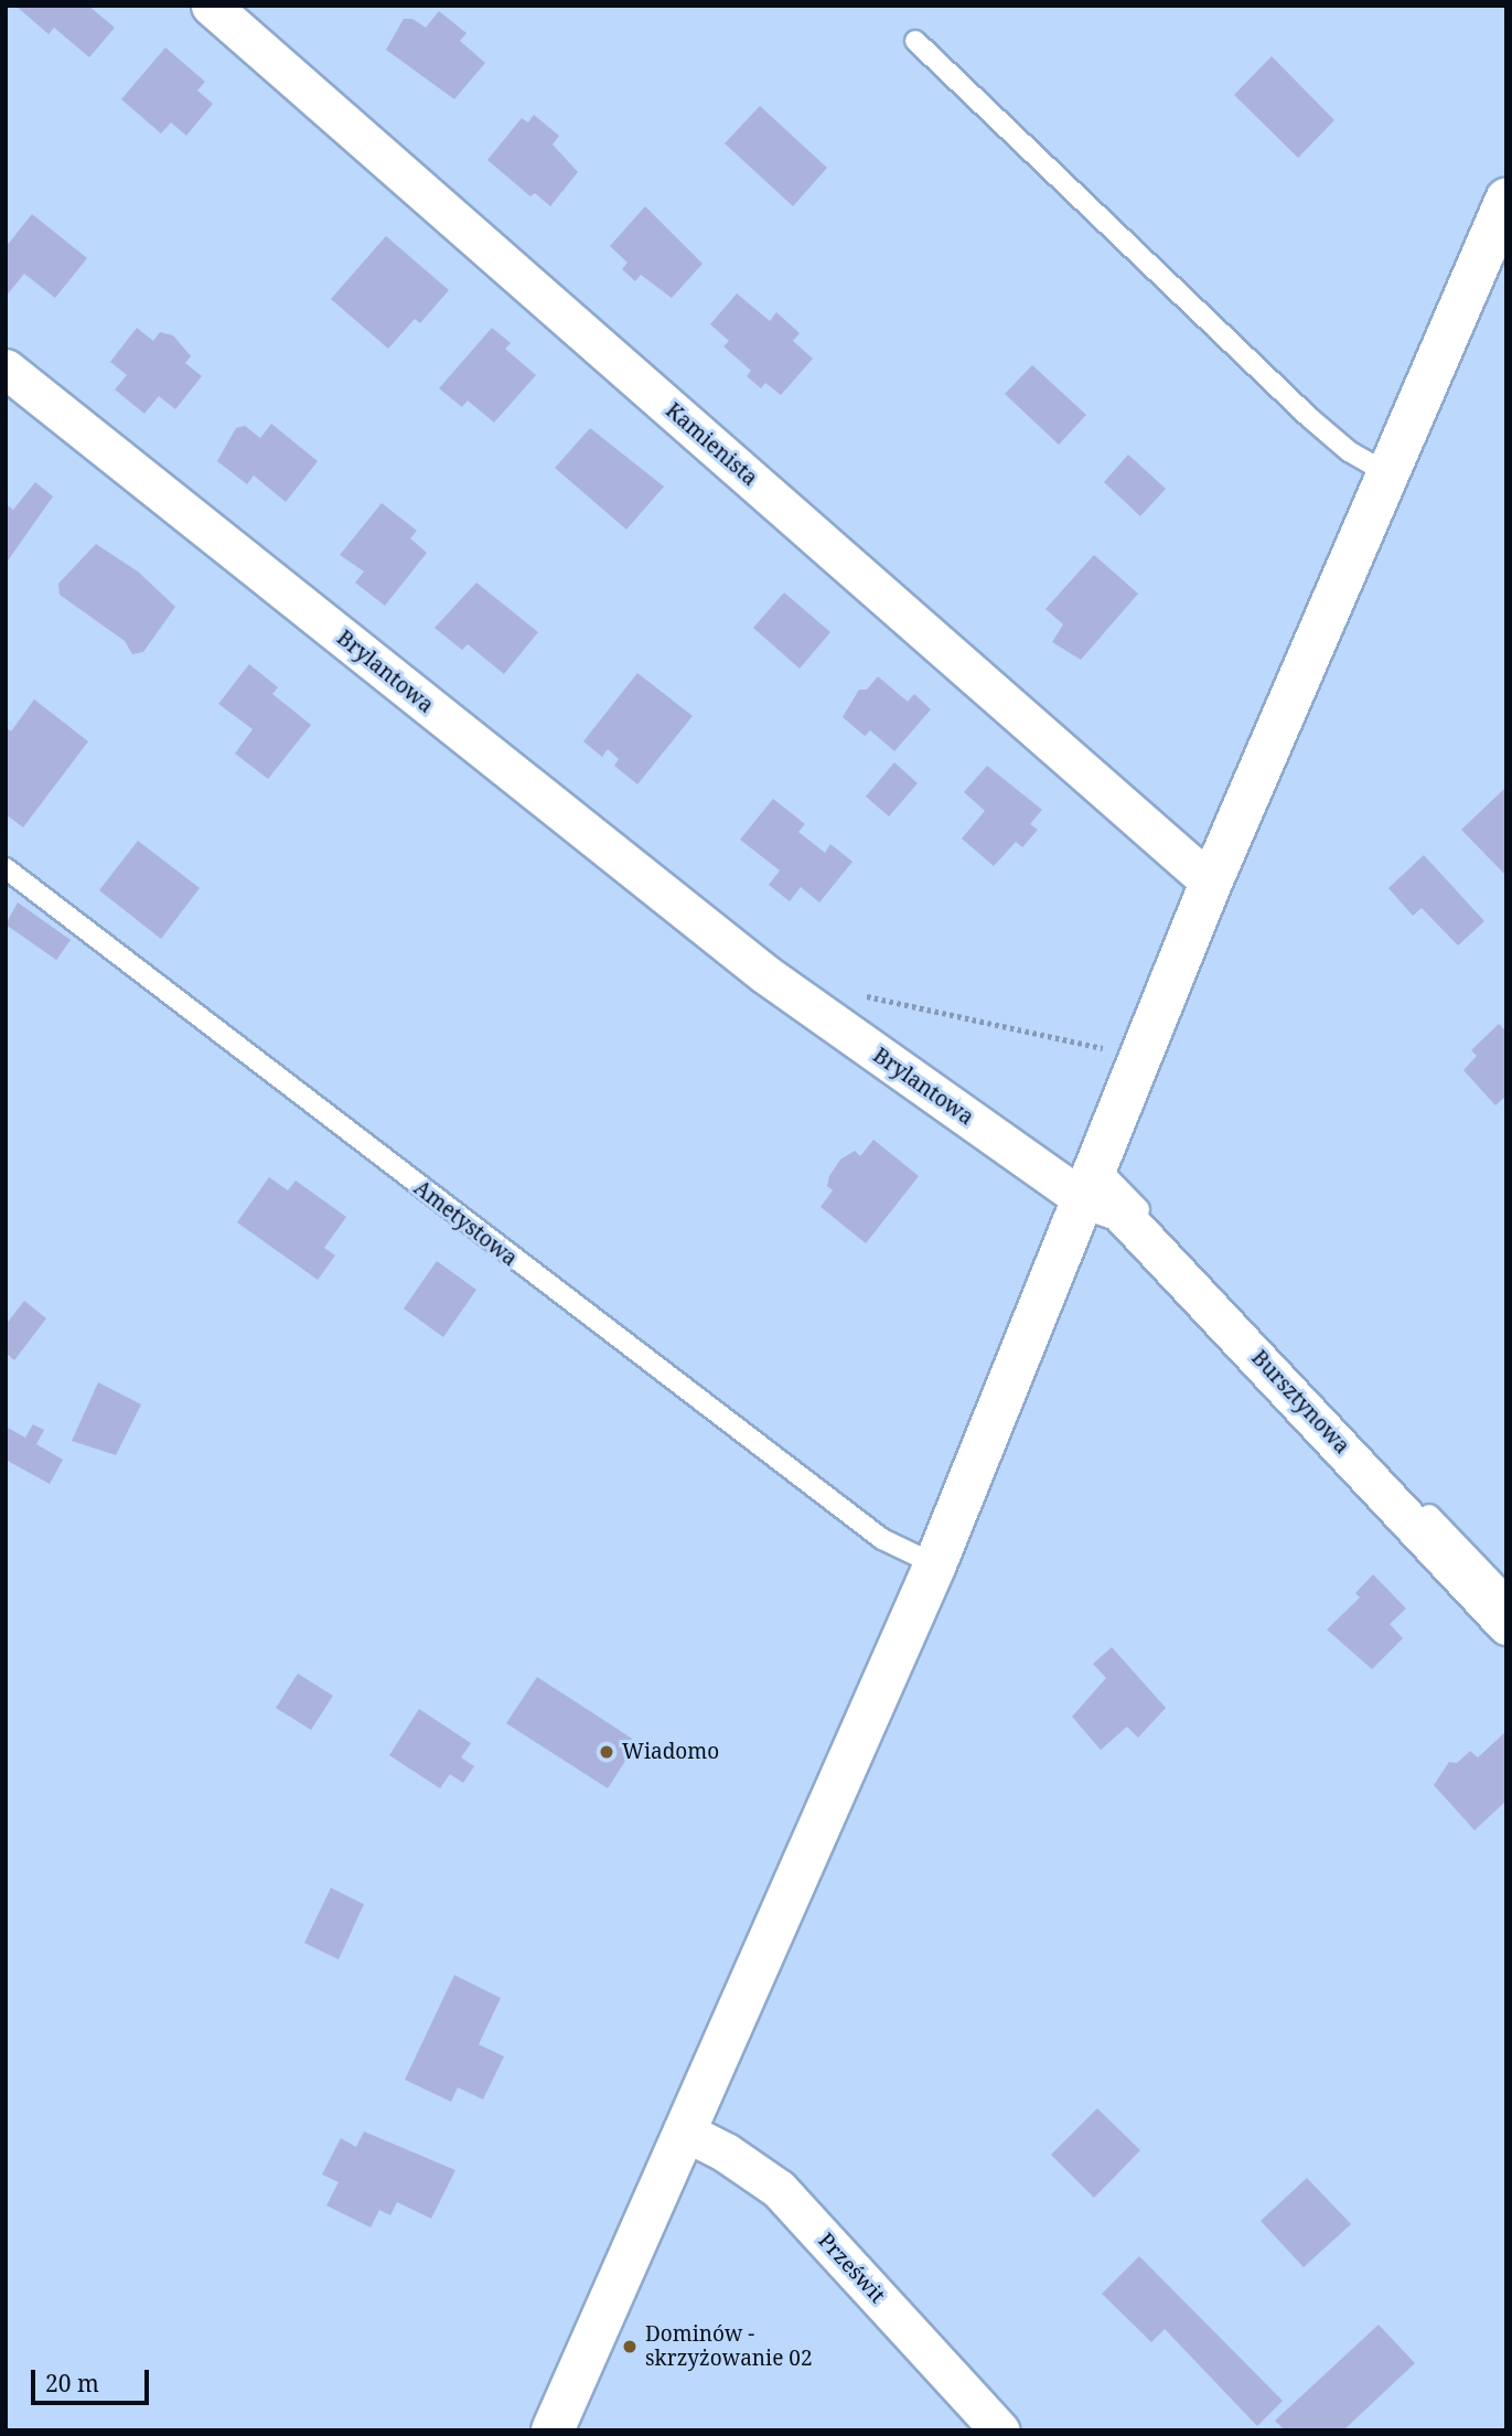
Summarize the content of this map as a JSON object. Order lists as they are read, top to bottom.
{
  "streets": {
    "street": [
      "Kamienista",
      "Brylantowa",
      "Bursztynowa",
      "Prześwit"
    ],
    "lane": ["Ametystowa"]
  },
  "crossings": [
    ["Brylantowa", "Bursztynowa"]
  ],
  "places": ["Wiadomo", "Dominów - skrzyżowanie 02"],
  "scale_bar": "20 m"
}
